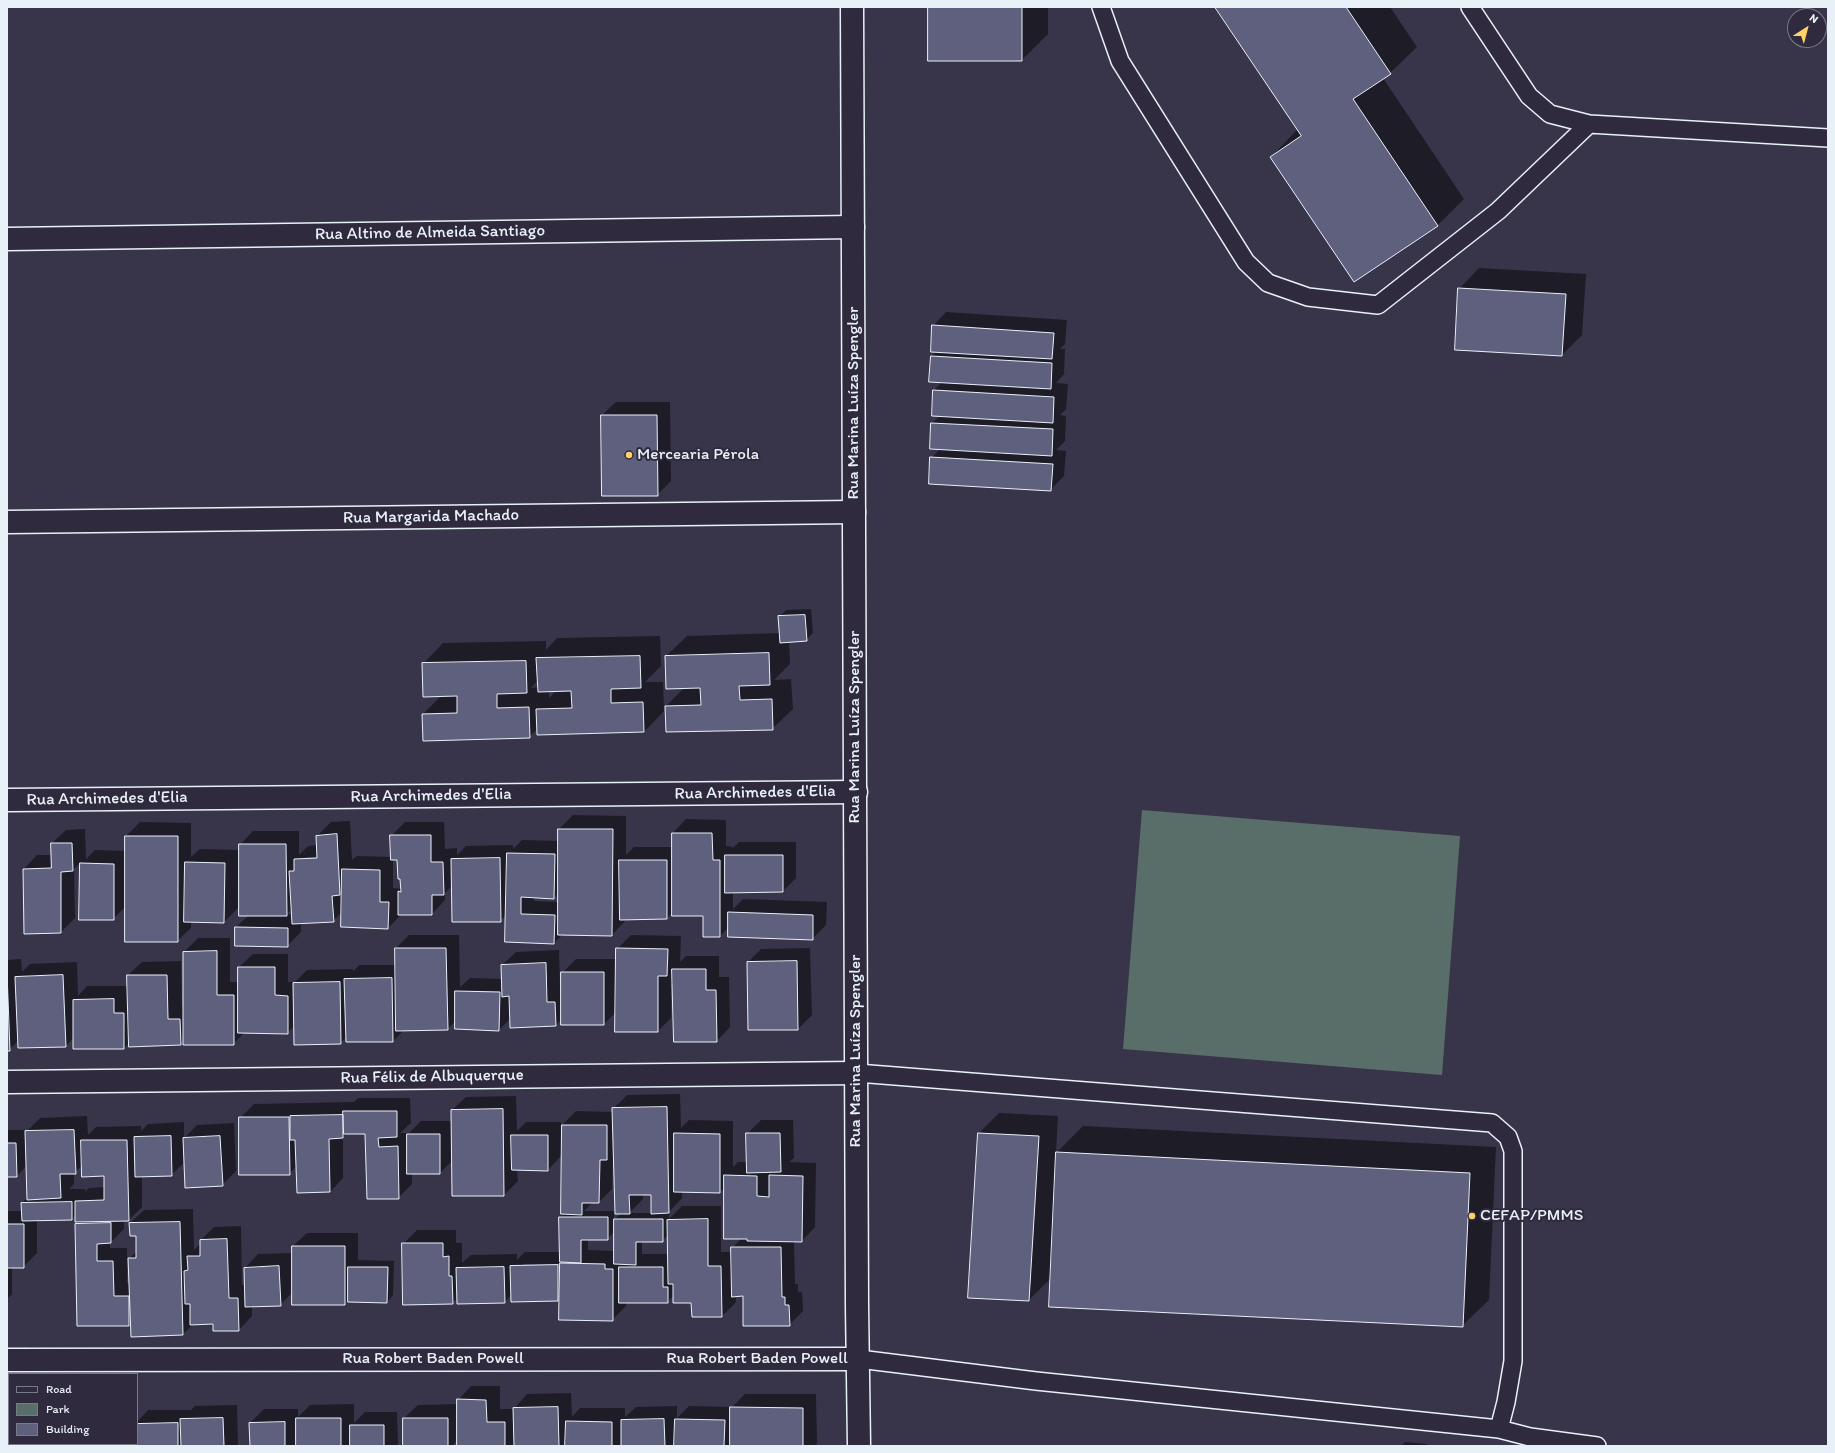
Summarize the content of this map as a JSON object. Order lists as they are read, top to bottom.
{
  "streets": {
    "street": [
      "Rua Altino de Almeida Santiago",
      "Rua Marina Luíza Spengler",
      "Rua Margarida Machado",
      "Rua Archimedes d'Elia",
      "Rua Félix de Albuquerque",
      "Rua Robert Baden Powell"
    ]
  },
  "crossings": [
    ["Rua Altino de Almeida Santiago", "Rua Marina Luíza Spengler"],
    ["Rua Marina Luíza Spengler", "Rua Margarida Machado"],
    ["Rua Marina Luíza Spengler", "Rua Archimedes d'Elia"],
    ["Rua Marina Luíza Spengler", "Rua Félix de Albuquerque"],
    ["Rua Marina Luíza Spengler", "Rua Robert Baden Powell"]
  ],
  "places": ["Mercearia Pérola", "CEFAP/PMMS"],
  "legend": ["Road", "Park", "Building"],
  "north": "top right"
}
